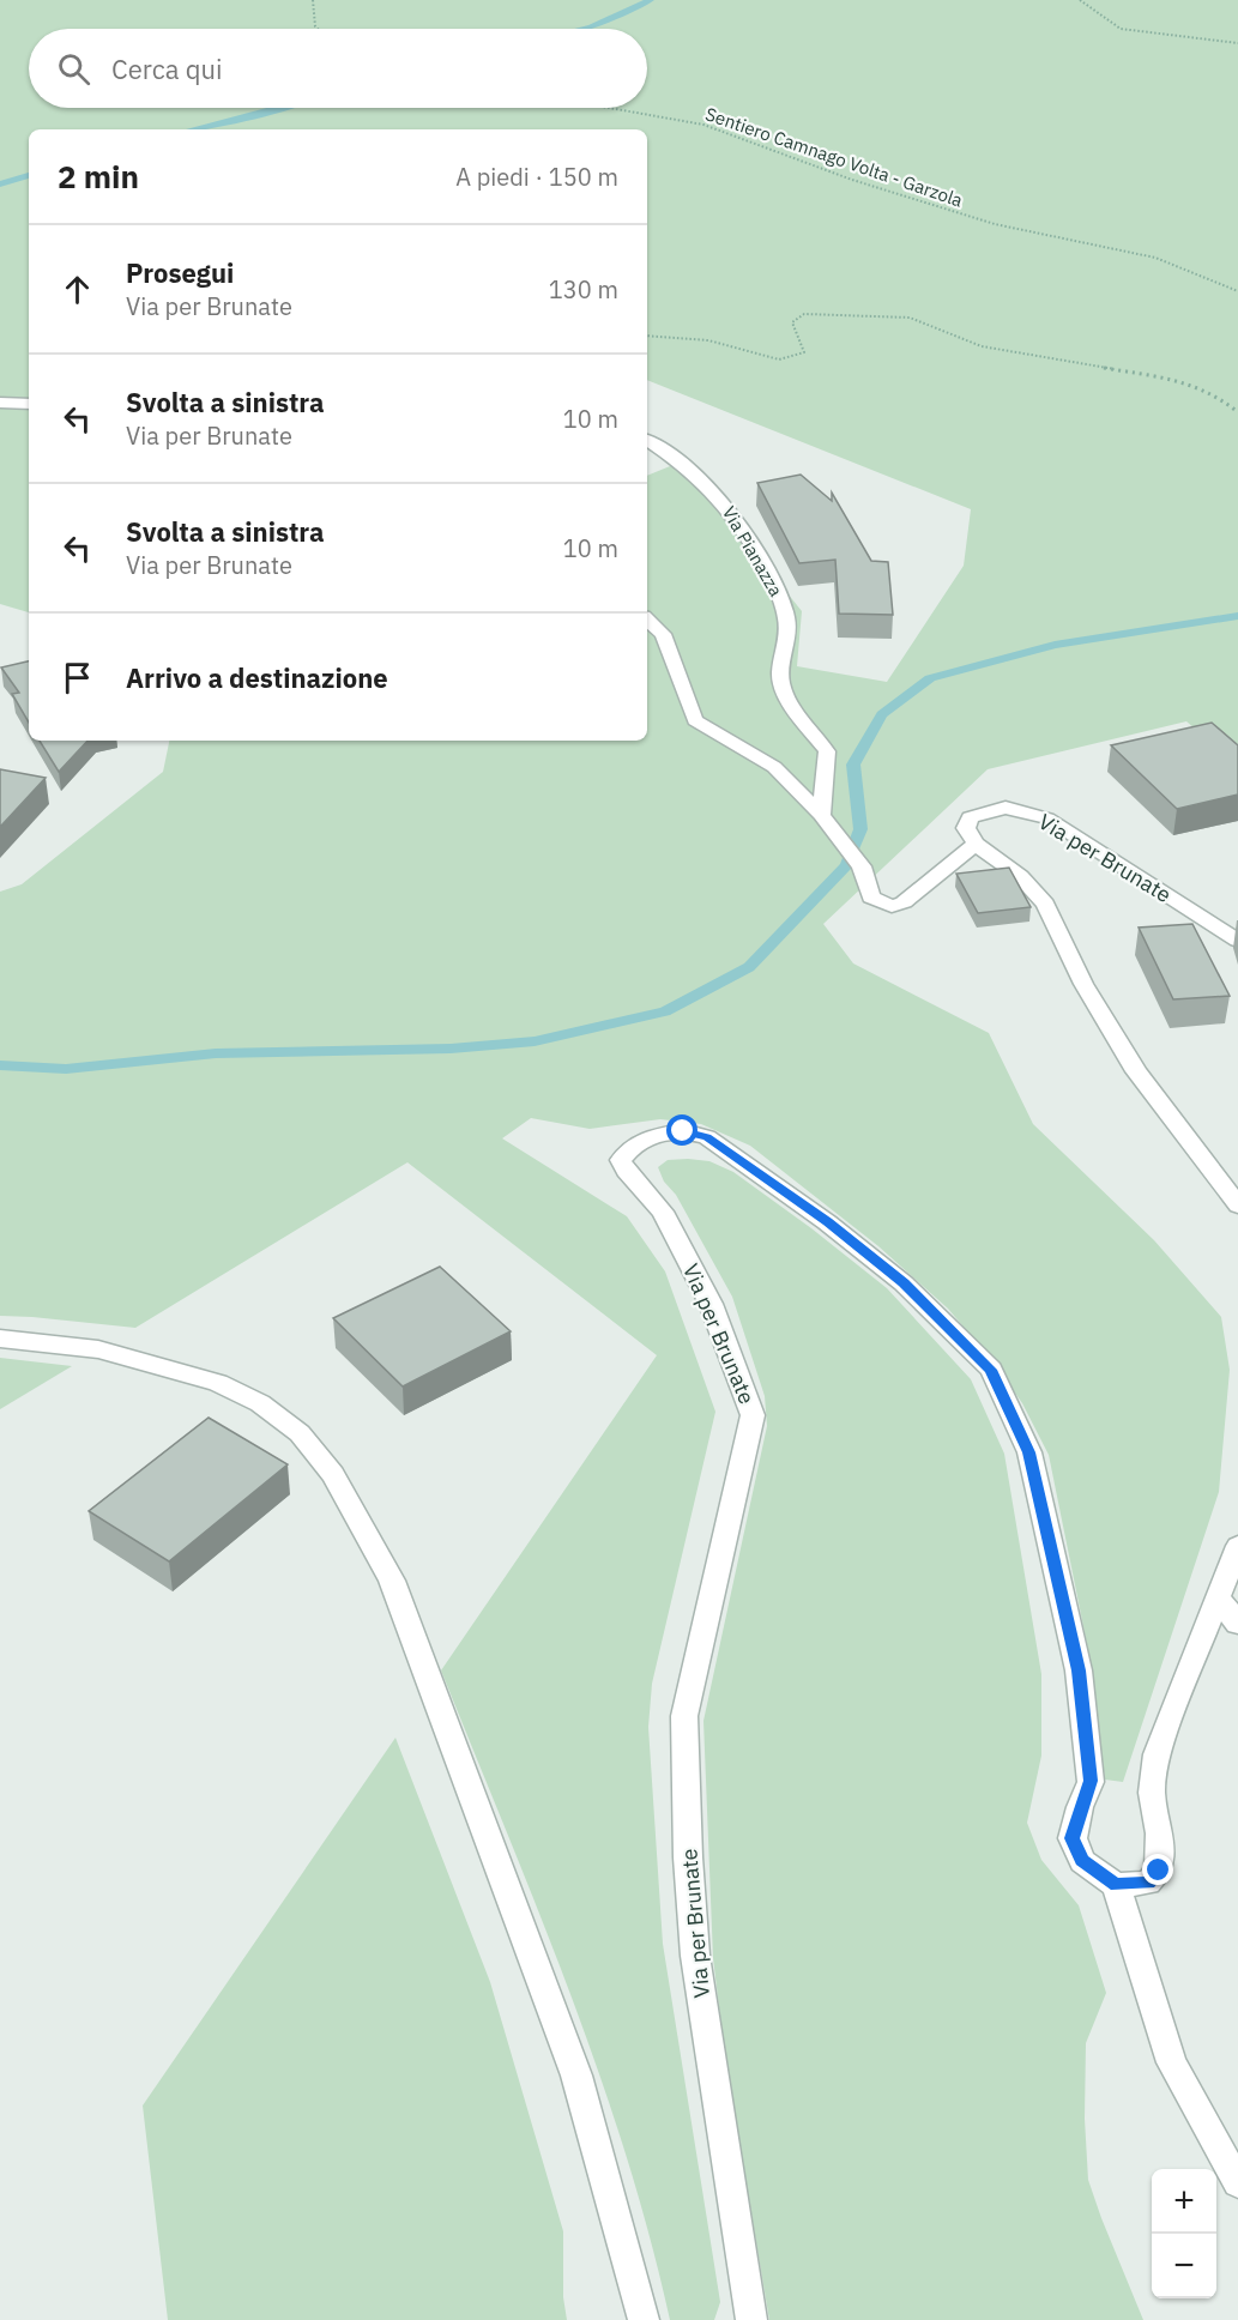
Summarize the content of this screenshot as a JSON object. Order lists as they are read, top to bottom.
{
  "streets": {
    "street": ["Via Pianazza", "Via per Brunate"],
    "path": ["Sentiero Camnago Volta - Garzola"]
  },
  "page": {
    "search": "Cerca qui",
    "heading": ["2 min", "A piedi · 150 m"],
    "list": [
      ["Prosegui", "Via per Brunate", "130 m"],
      ["Svolta a sinistra", "Via per Brunate", "10 m"],
      ["Svolta a sinistra", "Via per Brunate", "10 m"],
      "Arrivo a destinazione"
    ],
    "map_buttons": ["+", "−"]
  }
}
